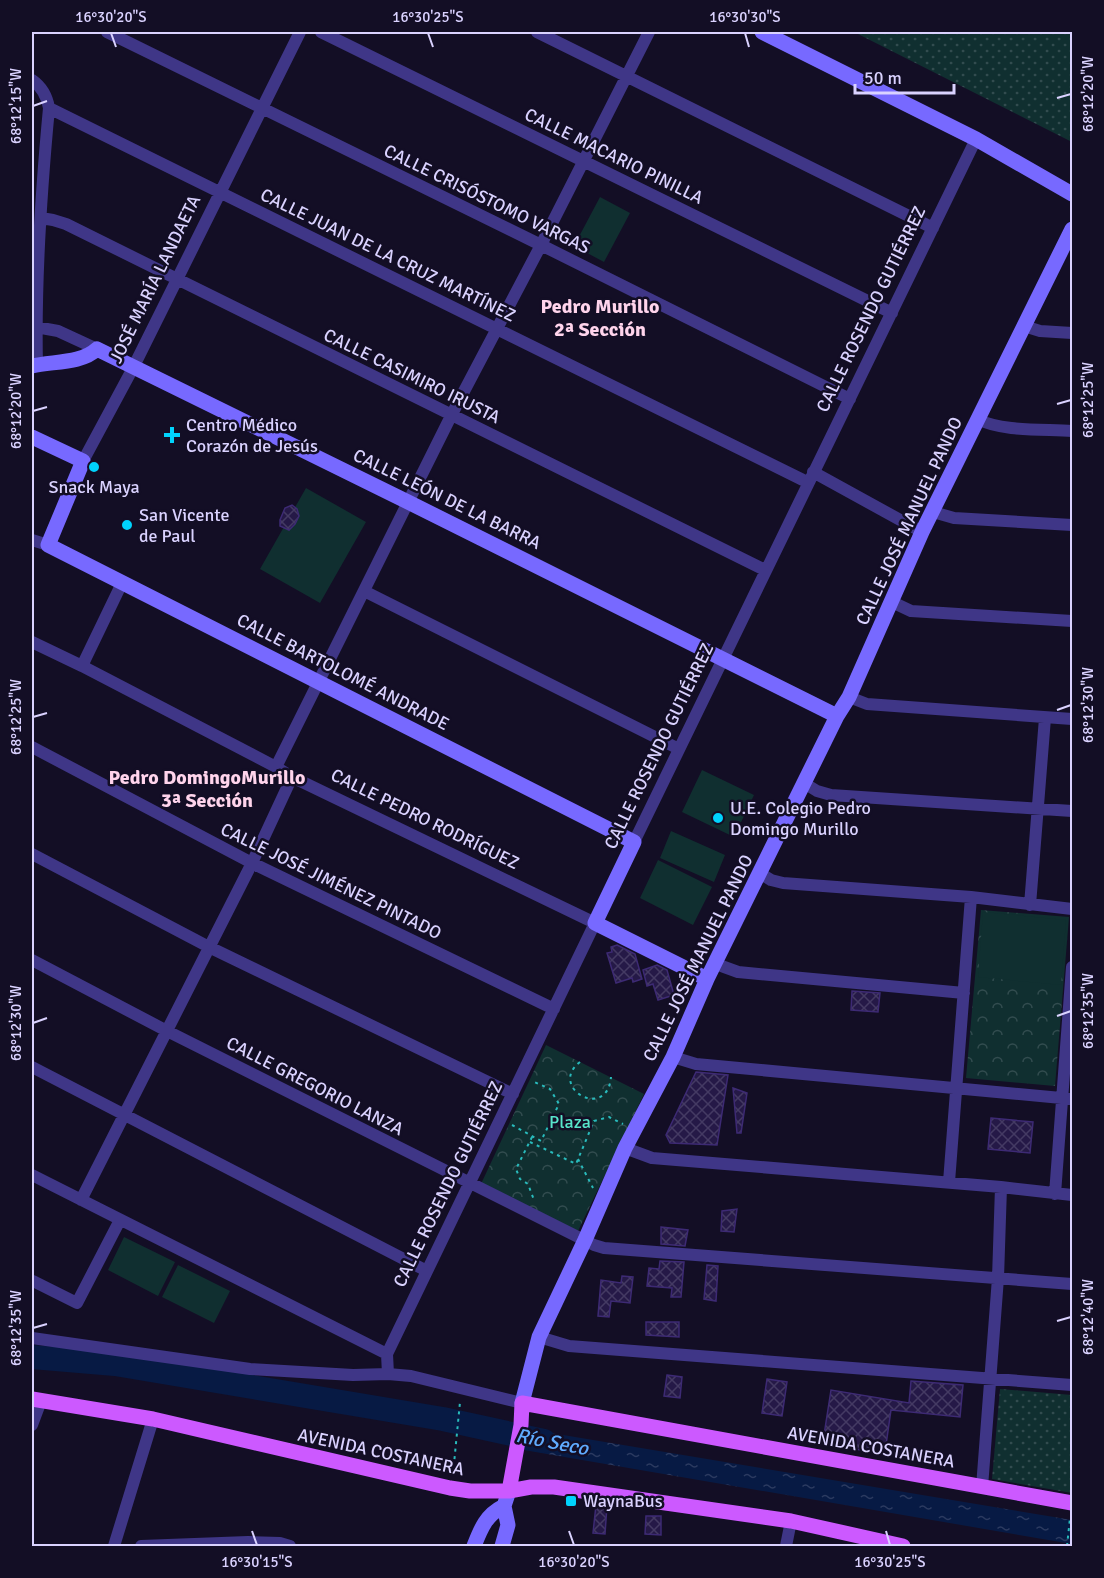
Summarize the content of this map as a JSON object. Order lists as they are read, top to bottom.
{
  "streets": {
    "main road": ["CALLE JOSÉ MANUEL PANDO", "AVENIDA COSTANERA"],
    "street": [
      "CALLE MACARIO PINILLA",
      "CALLE CRISÓSTOMO VARGAS",
      "CALLE JUAN DE LA CRUZ MARTÍNEZ",
      "JOSÉ MARÍA LANDAETA",
      "CALLE ROSENDO GUTIÉRREZ",
      "CALLE CASIMIRO IRUSTA",
      "CALLE LEÓN DE LA BARRA",
      "CALLE BARTOLOMÉ ANDRADE",
      "CALLE PEDRO RODRÍGUEZ",
      "CALLE JOSÉ JIMÉNEZ PINTADO",
      "CALLE GREGORIO LANZA"
    ]
  },
  "crossings": [
    ["CALLE MACARIO PINILLA", "CALLE ROSENDO GUTIÉRREZ"],
    ["CALLE CRISÓSTOMO VARGAS", "JOSÉ MARÍA LANDAETA"],
    ["CALLE CRISÓSTOMO VARGAS", "CALLE ROSENDO GUTIÉRREZ"],
    ["CALLE JUAN DE LA CRUZ MARTÍNEZ", "JOSÉ MARÍA LANDAETA"],
    ["CALLE JUAN DE LA CRUZ MARTÍNEZ", "CALLE ROSENDO GUTIÉRREZ"],
    ["CALLE JUAN DE LA CRUZ MARTÍNEZ", "CALLE JOSÉ MANUEL PANDO"],
    ["JOSÉ MARÍA LANDAETA", "CALLE CASIMIRO IRUSTA"],
    ["JOSÉ MARÍA LANDAETA", "CALLE LEÓN DE LA BARRA"],
    ["JOSÉ MARÍA LANDAETA", "CALLE BARTOLOMÉ ANDRADE"],
    ["CALLE ROSENDO GUTIÉRREZ", "CALLE CASIMIRO IRUSTA"],
    ["CALLE ROSENDO GUTIÉRREZ", "CALLE LEÓN DE LA BARRA"],
    ["CALLE ROSENDO GUTIÉRREZ", "CALLE BARTOLOMÉ ANDRADE"],
    ["CALLE ROSENDO GUTIÉRREZ", "CALLE PEDRO RODRÍGUEZ"],
    ["CALLE ROSENDO GUTIÉRREZ", "CALLE JOSÉ JIMÉNEZ PINTADO"],
    ["CALLE ROSENDO GUTIÉRREZ", "CALLE GREGORIO LANZA"],
    ["CALLE LEÓN DE LA BARRA", "CALLE JOSÉ MANUEL PANDO"],
    ["CALLE JOSÉ MANUEL PANDO", "CALLE PEDRO RODRÍGUEZ"],
    ["CALLE JOSÉ MANUEL PANDO", "CALLE GREGORIO LANZA"],
    ["CALLE JOSÉ MANUEL PANDO", "AVENIDA COSTANERA"]
  ],
  "districts": ["Pedro Murillo 2ª Sección", "Pedro DomingoMurillo 3ª Sección"],
  "water": ["Río Seco"],
  "parks": ["Plaza"],
  "places": {
    "health": ["Centro Médico Corazón de Jesús"],
    "other": ["Snack Maya", "San Vicente de Paul", "U.E. Colegio Pedro Domingo Murillo"],
    "transit": ["WaynaBus"]
  },
  "scale_bar": "50 m",
  "coordinates": [
    "16°30'20\"S",
    "16°30'25\"S",
    "16°30'30\"S",
    "68°12'20\"W",
    "68°12'15\"W",
    "68°12'25\"W",
    "68°12'30\"W",
    "68°12'35\"W",
    "68°12'40\"W",
    "16°30'15\"S"
  ]
}
